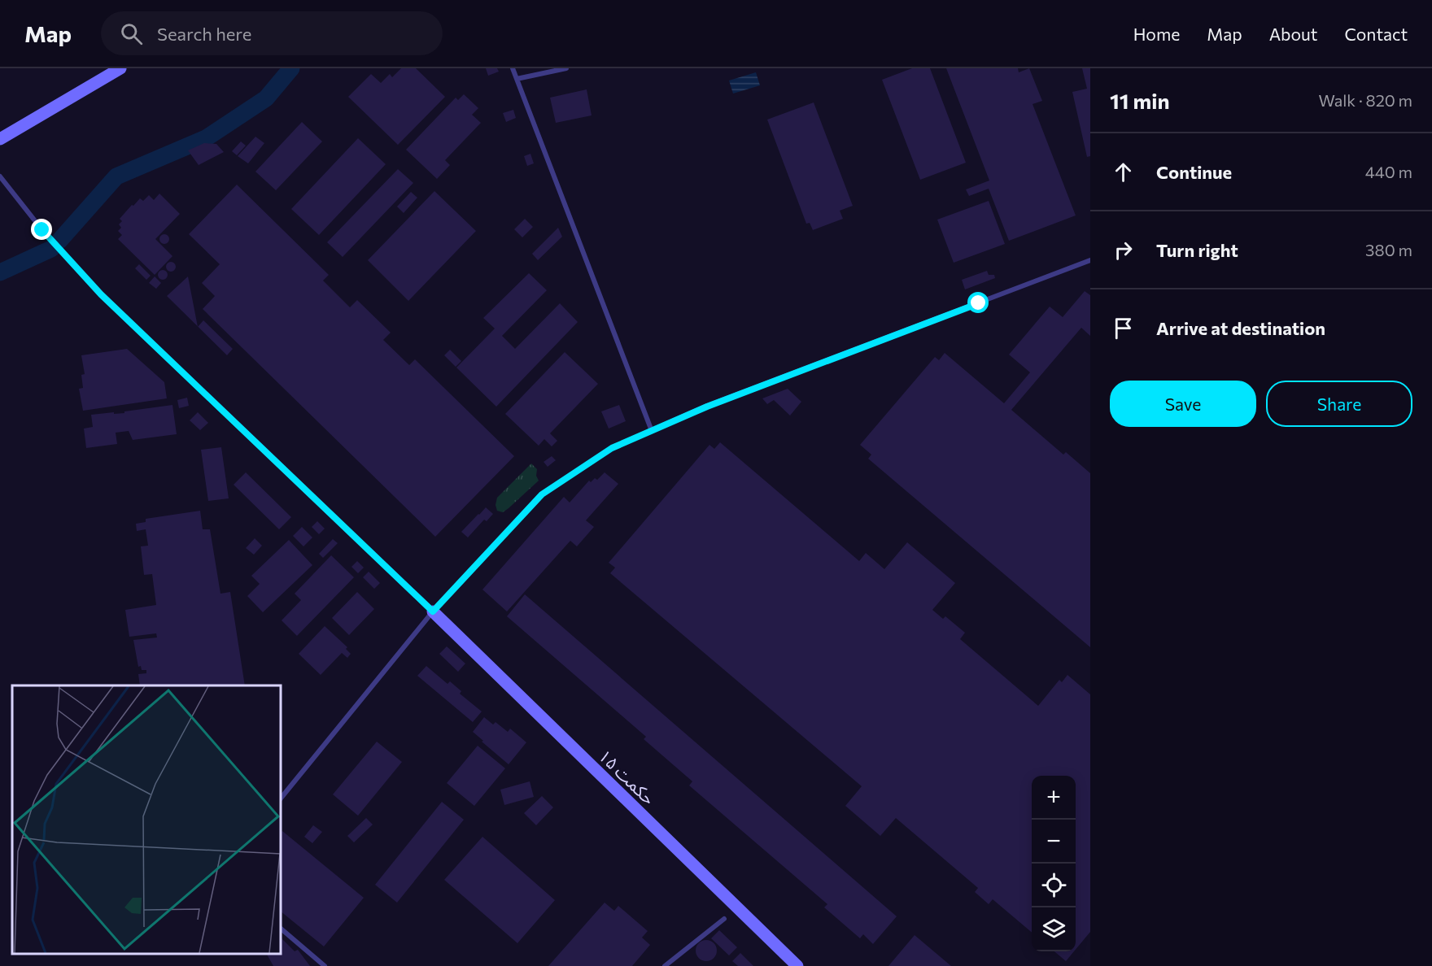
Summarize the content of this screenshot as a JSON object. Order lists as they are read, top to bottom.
{
  "streets": {
    "street": ["حکمت ۱۵"]
  },
  "page": {
    "header": "Map",
    "search": "Search here",
    "nav": [
      "Home",
      "Map",
      "About",
      "Contact"
    ],
    "heading": ["11 min", "Walk · 820 m"],
    "list": [
      ["Continue", "440 m"],
      ["Turn right", "380 m"],
      "Arrive at destination"
    ],
    "buttons": ["Save", "Share"],
    "map_buttons": ["+", "−"]
  }
}
